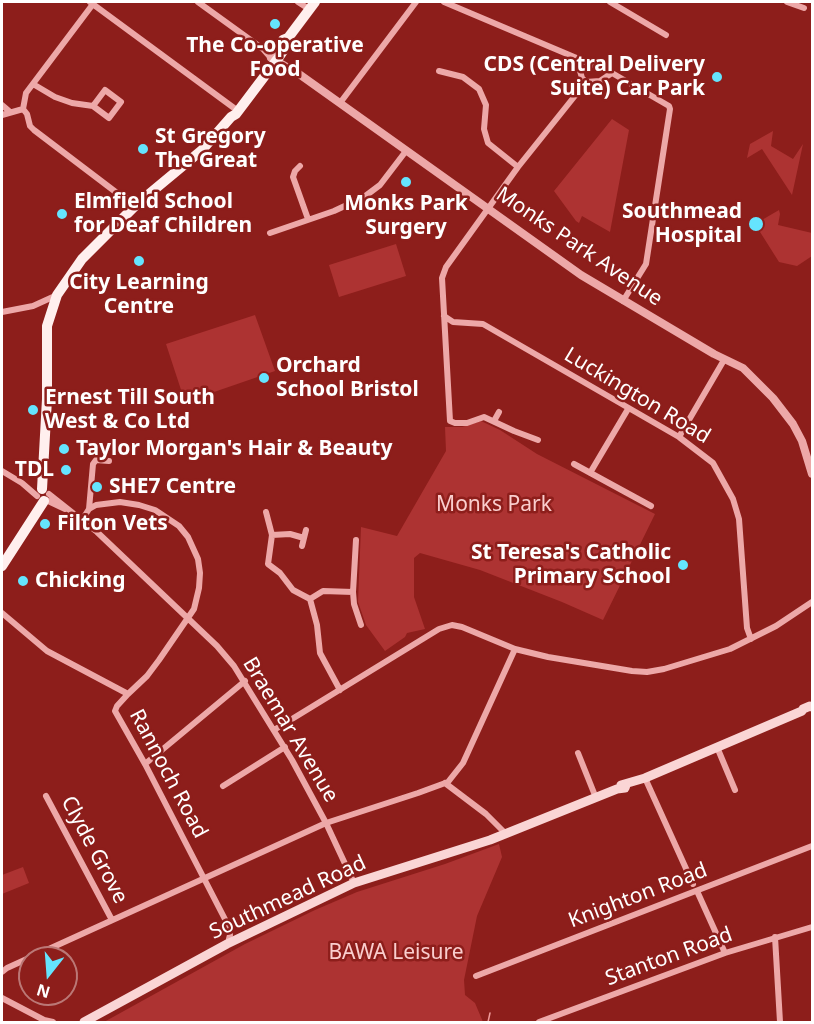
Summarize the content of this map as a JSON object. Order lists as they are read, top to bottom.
{
  "streets": {
    "main road": ["Southmead Road"],
    "street": [
      "Monks Park Avenue",
      "Luckington Road",
      "Braemar Avenue",
      "Rannoch Road",
      "Clyde Grove",
      "Knighton Road",
      "Stanton Road"
    ]
  },
  "crossings": [
    ["Braemar Avenue", "Rannoch Road"],
    ["Braemar Avenue", "Southmead Road"]
  ],
  "parks": ["Monks Park", "BAWA Leisure"],
  "places": [
    "The Co-operative Food",
    "CDS (Central Delivery Suite) Car Park",
    "St Gregory The Great",
    "Monks Park Surgery",
    "Elmfield School for Deaf Children",
    "Southmead Hospital",
    "City Learning Centre",
    "Orchard School Bristol",
    "Ernest Till South West & Co Ltd",
    "Taylor Morgan's Hair & Beauty",
    "TDL",
    "SHE7 Centre",
    "Filton Vets",
    "St Teresa's Catholic Primary School",
    "Chicking"
  ],
  "north": "bottom"
}
